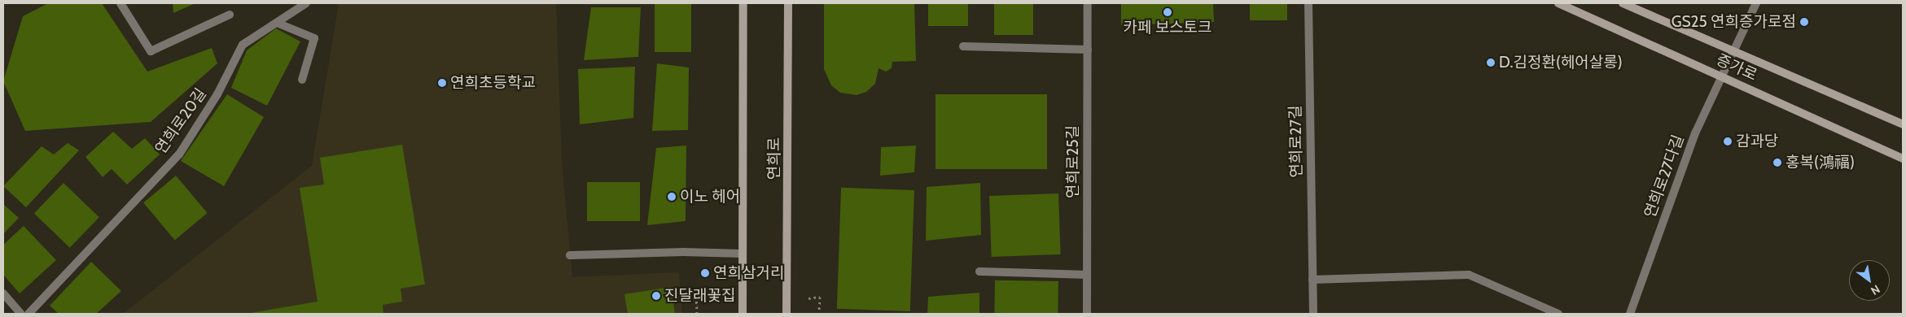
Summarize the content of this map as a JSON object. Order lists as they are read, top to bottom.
{
  "streets": {
    "main road": ["증가로", "연희로"],
    "street": [
      "연희로20길",
      "연희로27길",
      "연희로25길",
      "연희로27다길"
    ]
  },
  "crossings": [
    ["증가로", "연희로27다길"]
  ],
  "places": [
    "카페 보스토크",
    "GS25 연희증가로점",
    "D.김정환(헤어살롱)",
    "연희초등학교",
    "감과당",
    "홍복(鴻福)",
    "이노 헤어",
    "연희삼거리",
    "진달래꽃집"
  ],
  "north": "bottom right"
}
